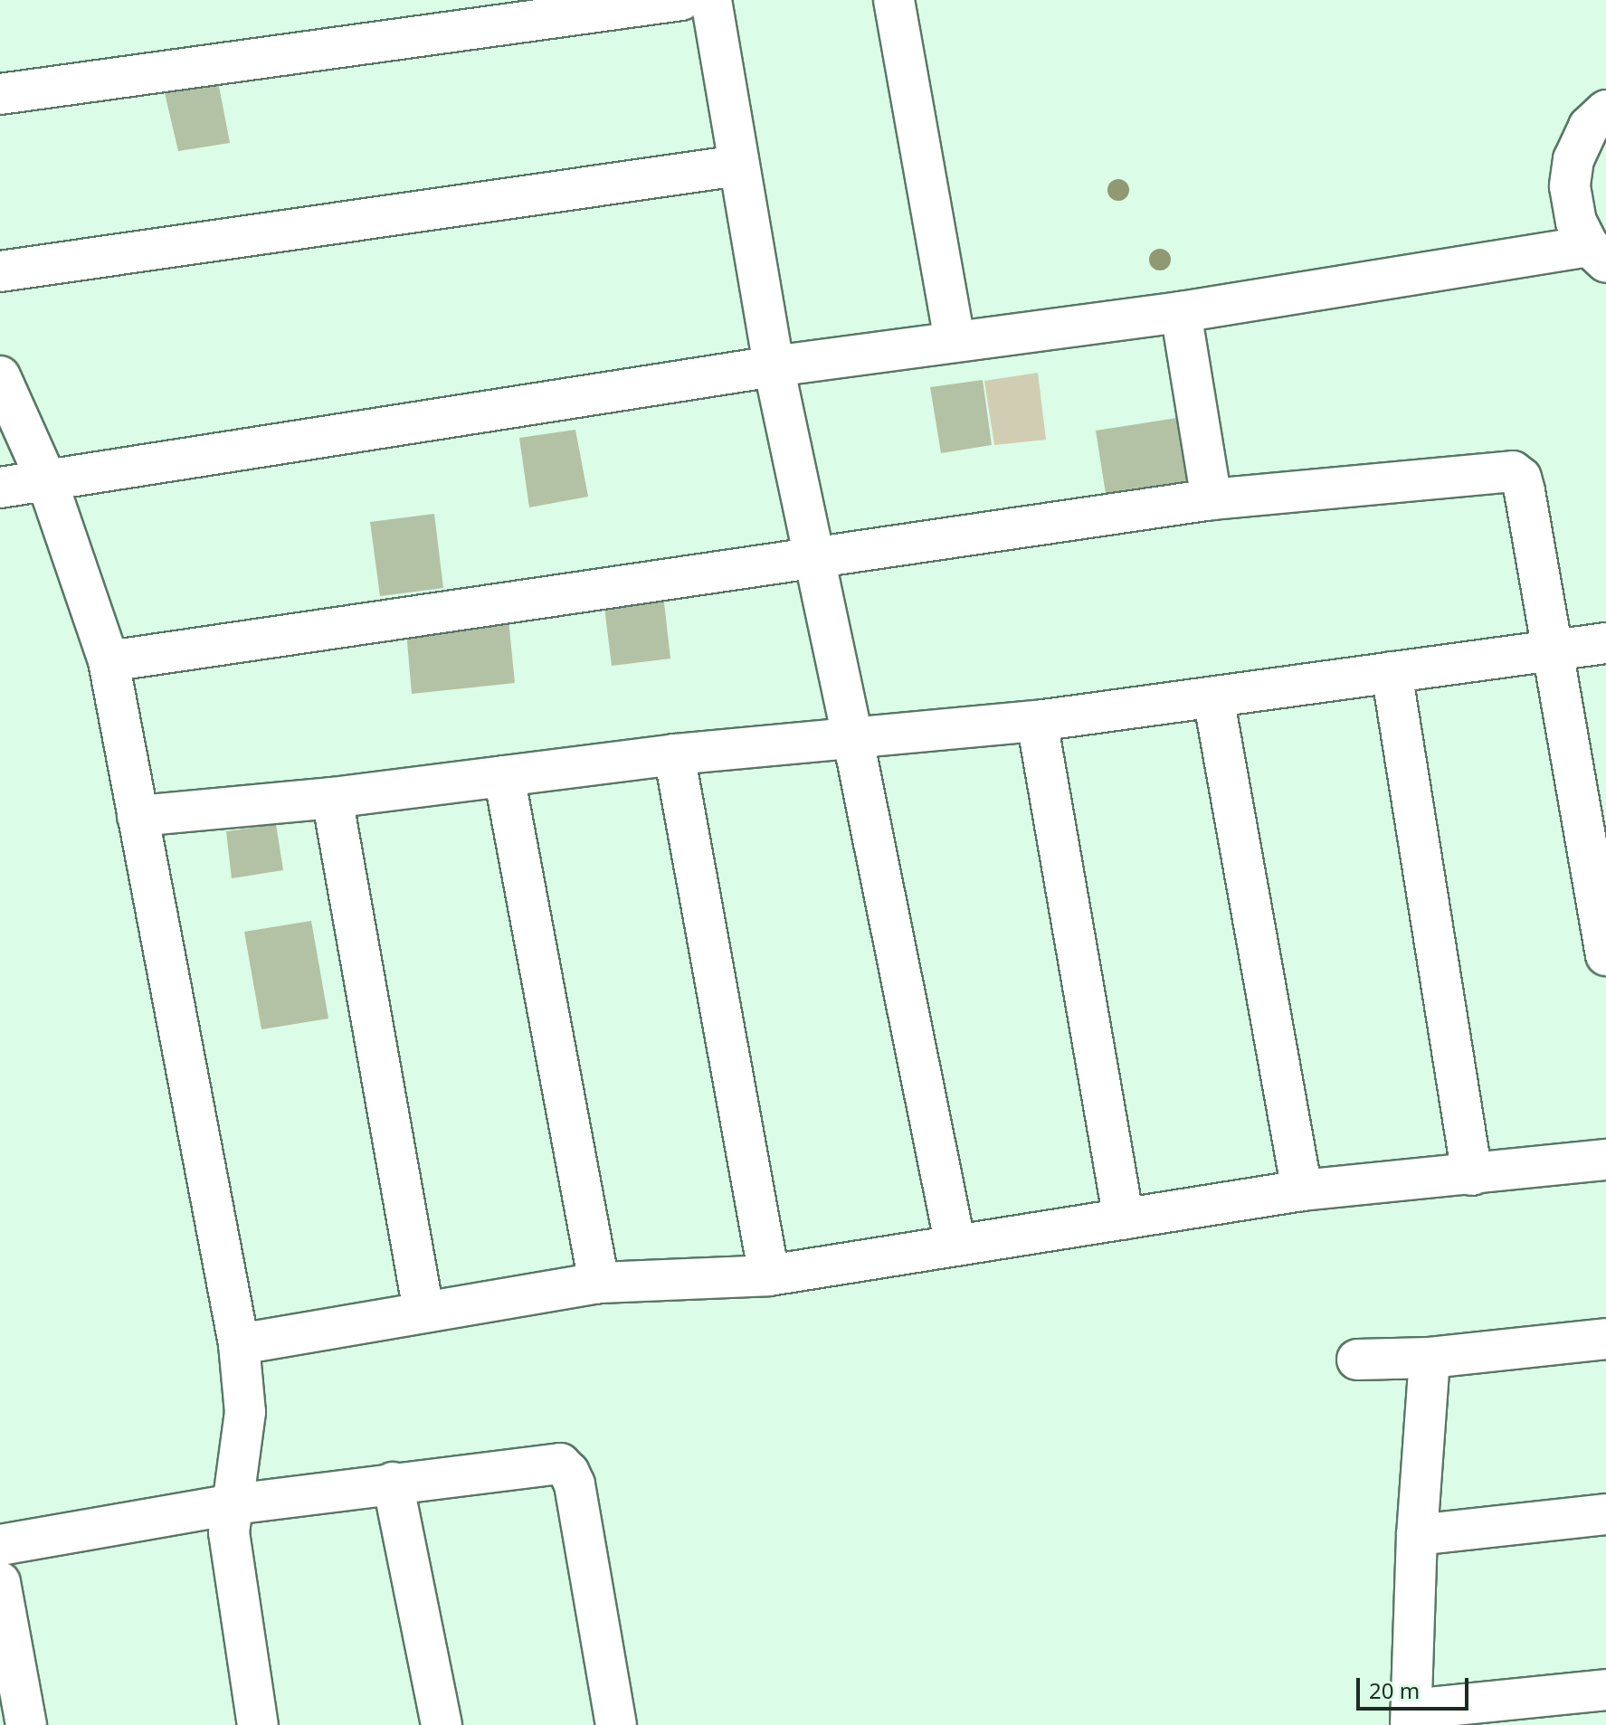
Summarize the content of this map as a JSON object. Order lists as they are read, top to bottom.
{
  "scale_bar": "20 m"
}
